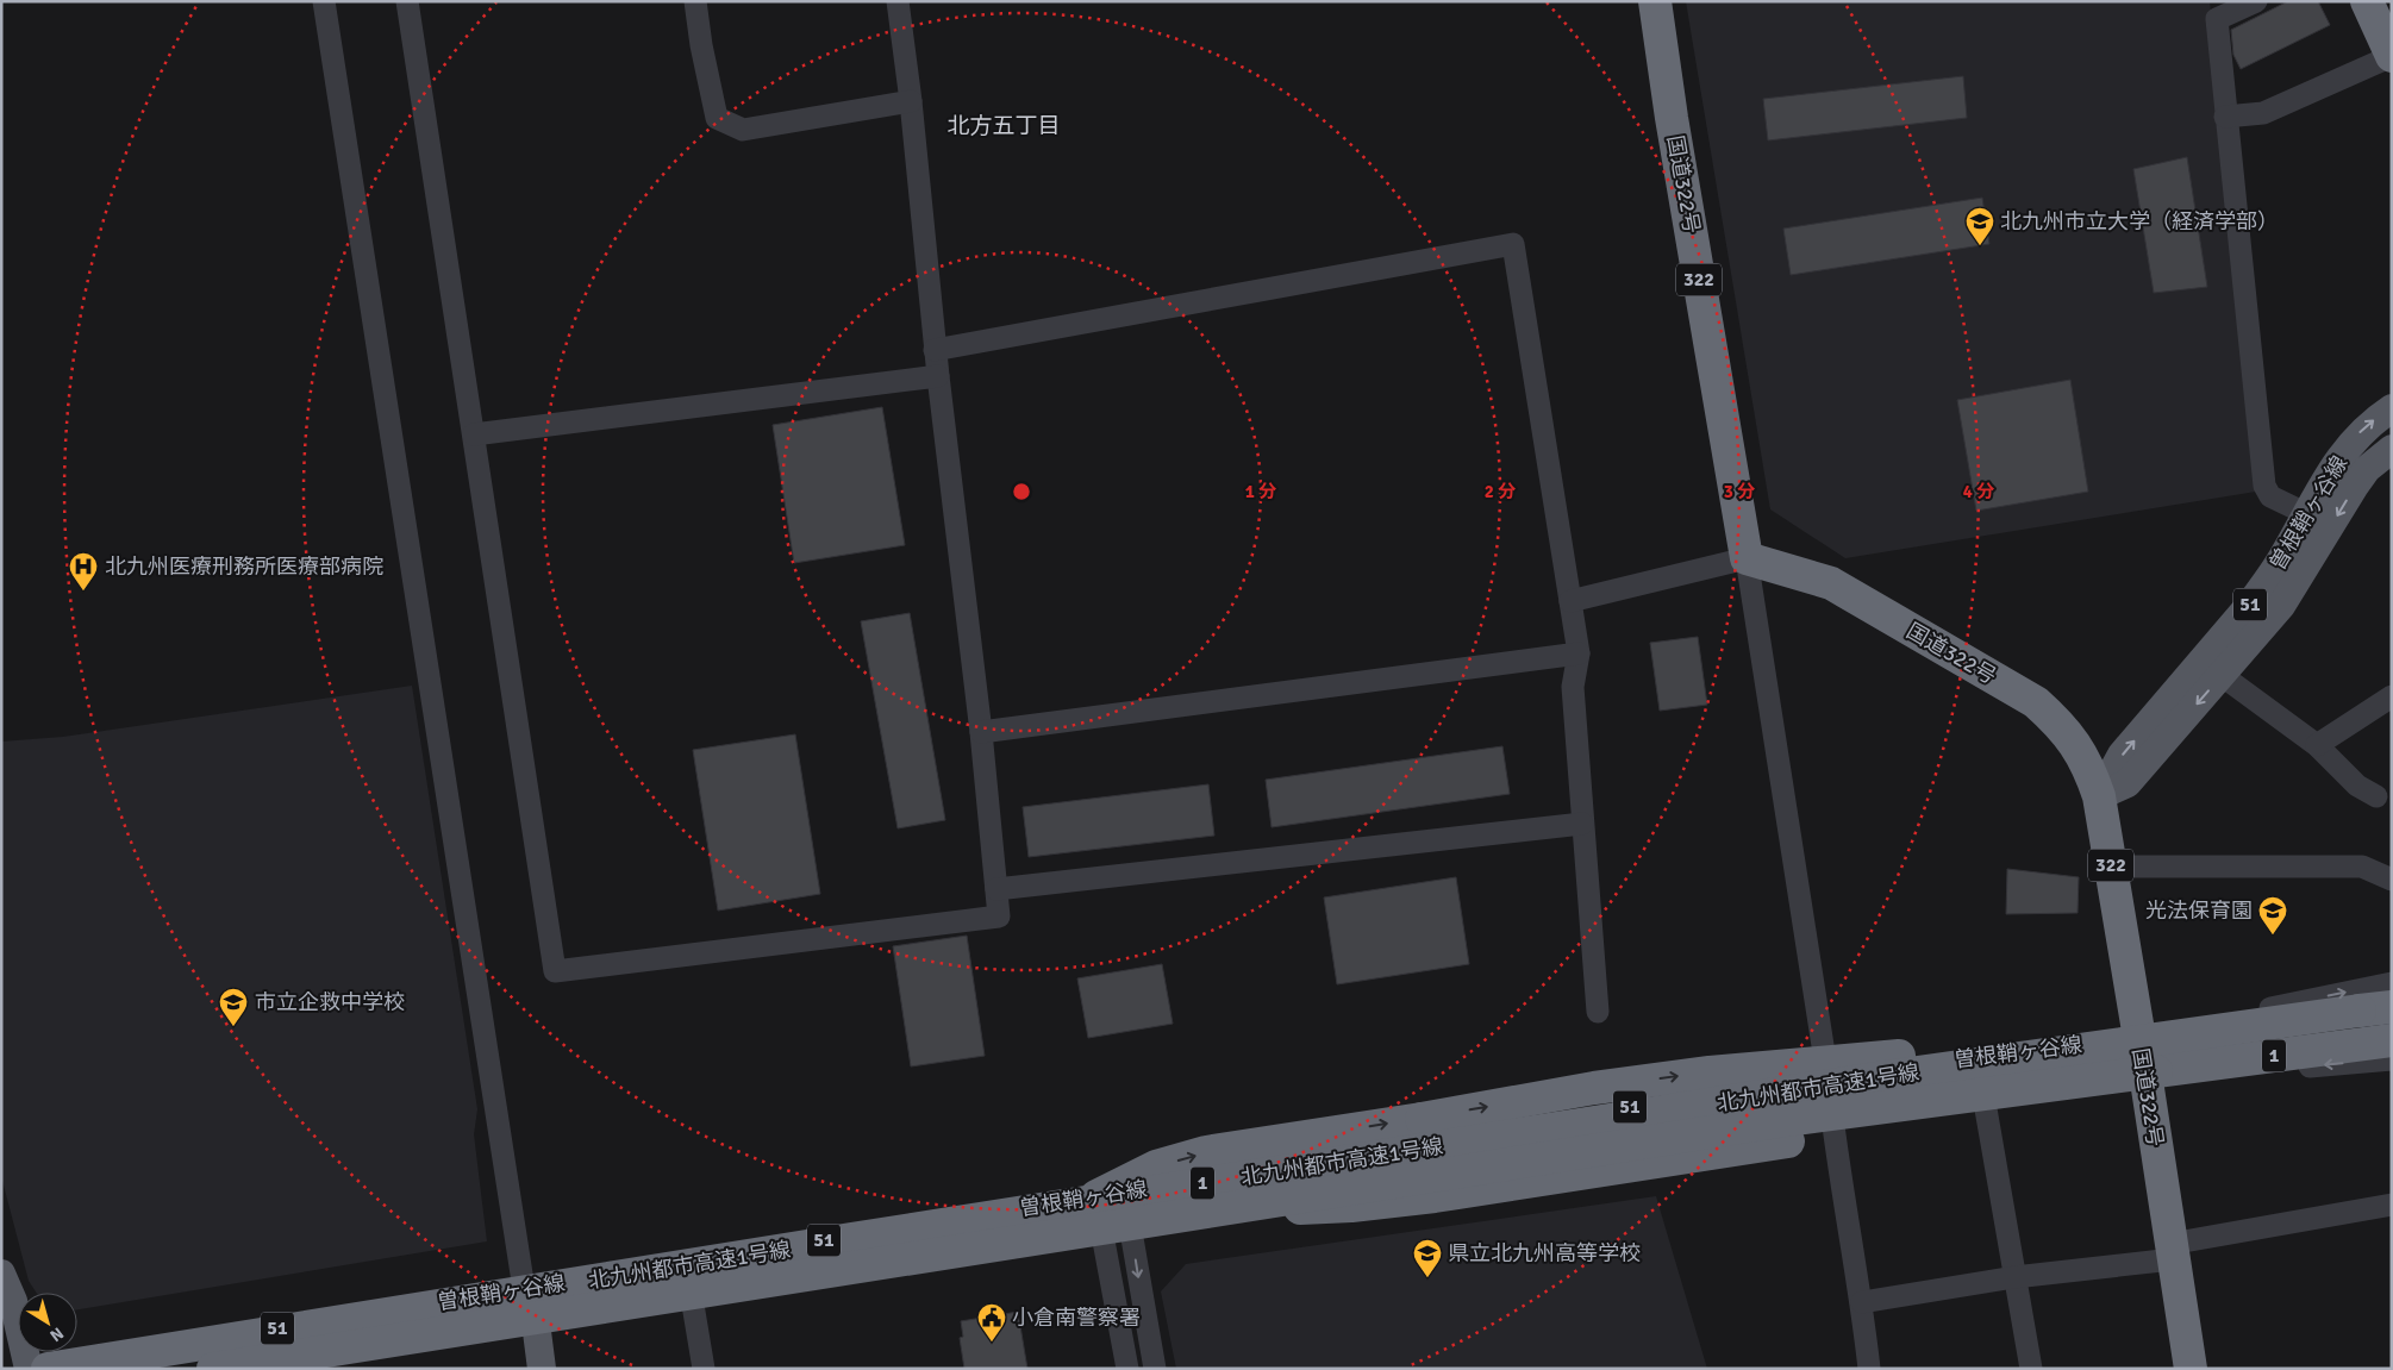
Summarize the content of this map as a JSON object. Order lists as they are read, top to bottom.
{
  "streets": {
    "highway": [
      "国道322号",
      "322",
      "1",
      "北九州都市高速1号線"
    ],
    "main road": ["曽根鞘ヶ谷線", "51"]
  },
  "crossings": [
    ["国道322号", "曽根鞘ヶ谷線"],
    ["国道322号", "北九州都市高速1号線"],
    ["曽根鞘ヶ谷線", "北九州都市高速1号線"]
  ],
  "districts": ["北方五丁目"],
  "places": {
    "school or university": [
      "北九州市立大学（経済学部）",
      "光法保育園",
      "市立企救中学校",
      "県立北九州高等学校"
    ],
    "hospital": ["北九州医療刑務所医療部病院"],
    "public building": ["小倉南警察署"]
  },
  "north": "bottom right",
  "rings": [
    "1 分",
    "2 分",
    "3 分",
    "4 分"
  ]
}
